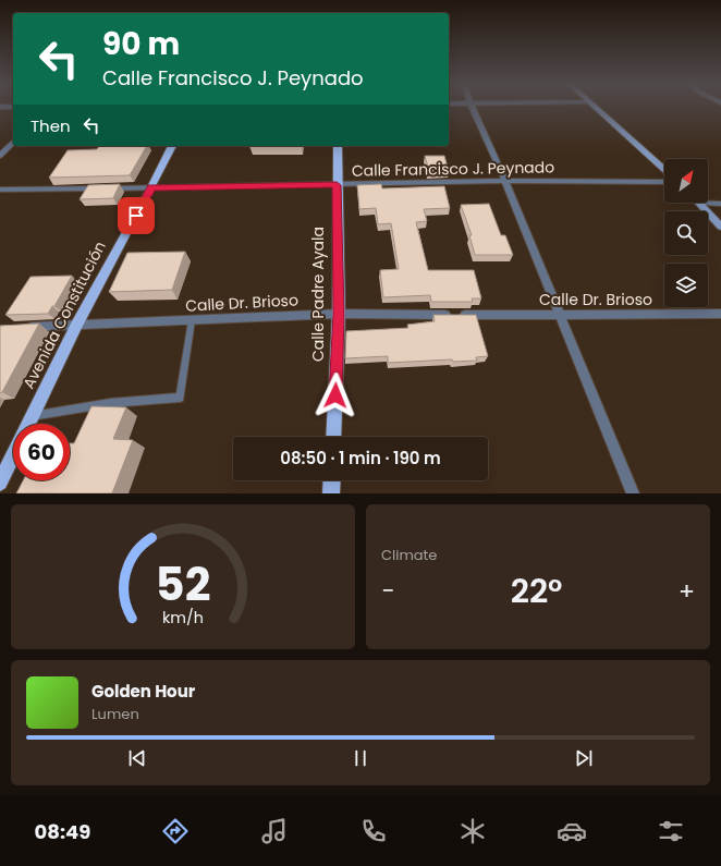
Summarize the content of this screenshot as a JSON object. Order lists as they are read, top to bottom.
{
  "streets": {
    "main road": ["Calle Padre Ayala", "Avenida Constitución"],
    "street": ["Calle Francisco J. Peynado", "Calle Dr. Brioso"]
  },
  "crossings": [
    ["Calle Francisco J. Peynado", "Calle Padre Ayala"],
    ["Calle Francisco J. Peynado", "Avenida Constitución"],
    ["Calle Padre Ayala", "Calle Dr. Brioso"],
    ["Calle Dr. Brioso", "Avenida Constitución"]
  ],
  "north": "top right",
  "page": {
    "turn": ["90 m", "Calle Francisco J. Peynado"],
    "then": "Then",
    "limit": "60",
    "trip": "08:50 · 1 min · 190 m",
    "tile": "Climate",
    "heat": ["−", "22°", "+"],
    "song": ["Golden Hour", "Lumen"],
    "tabs": "08:49",
    "gauge": ["52", "km/h"]
  }
}
